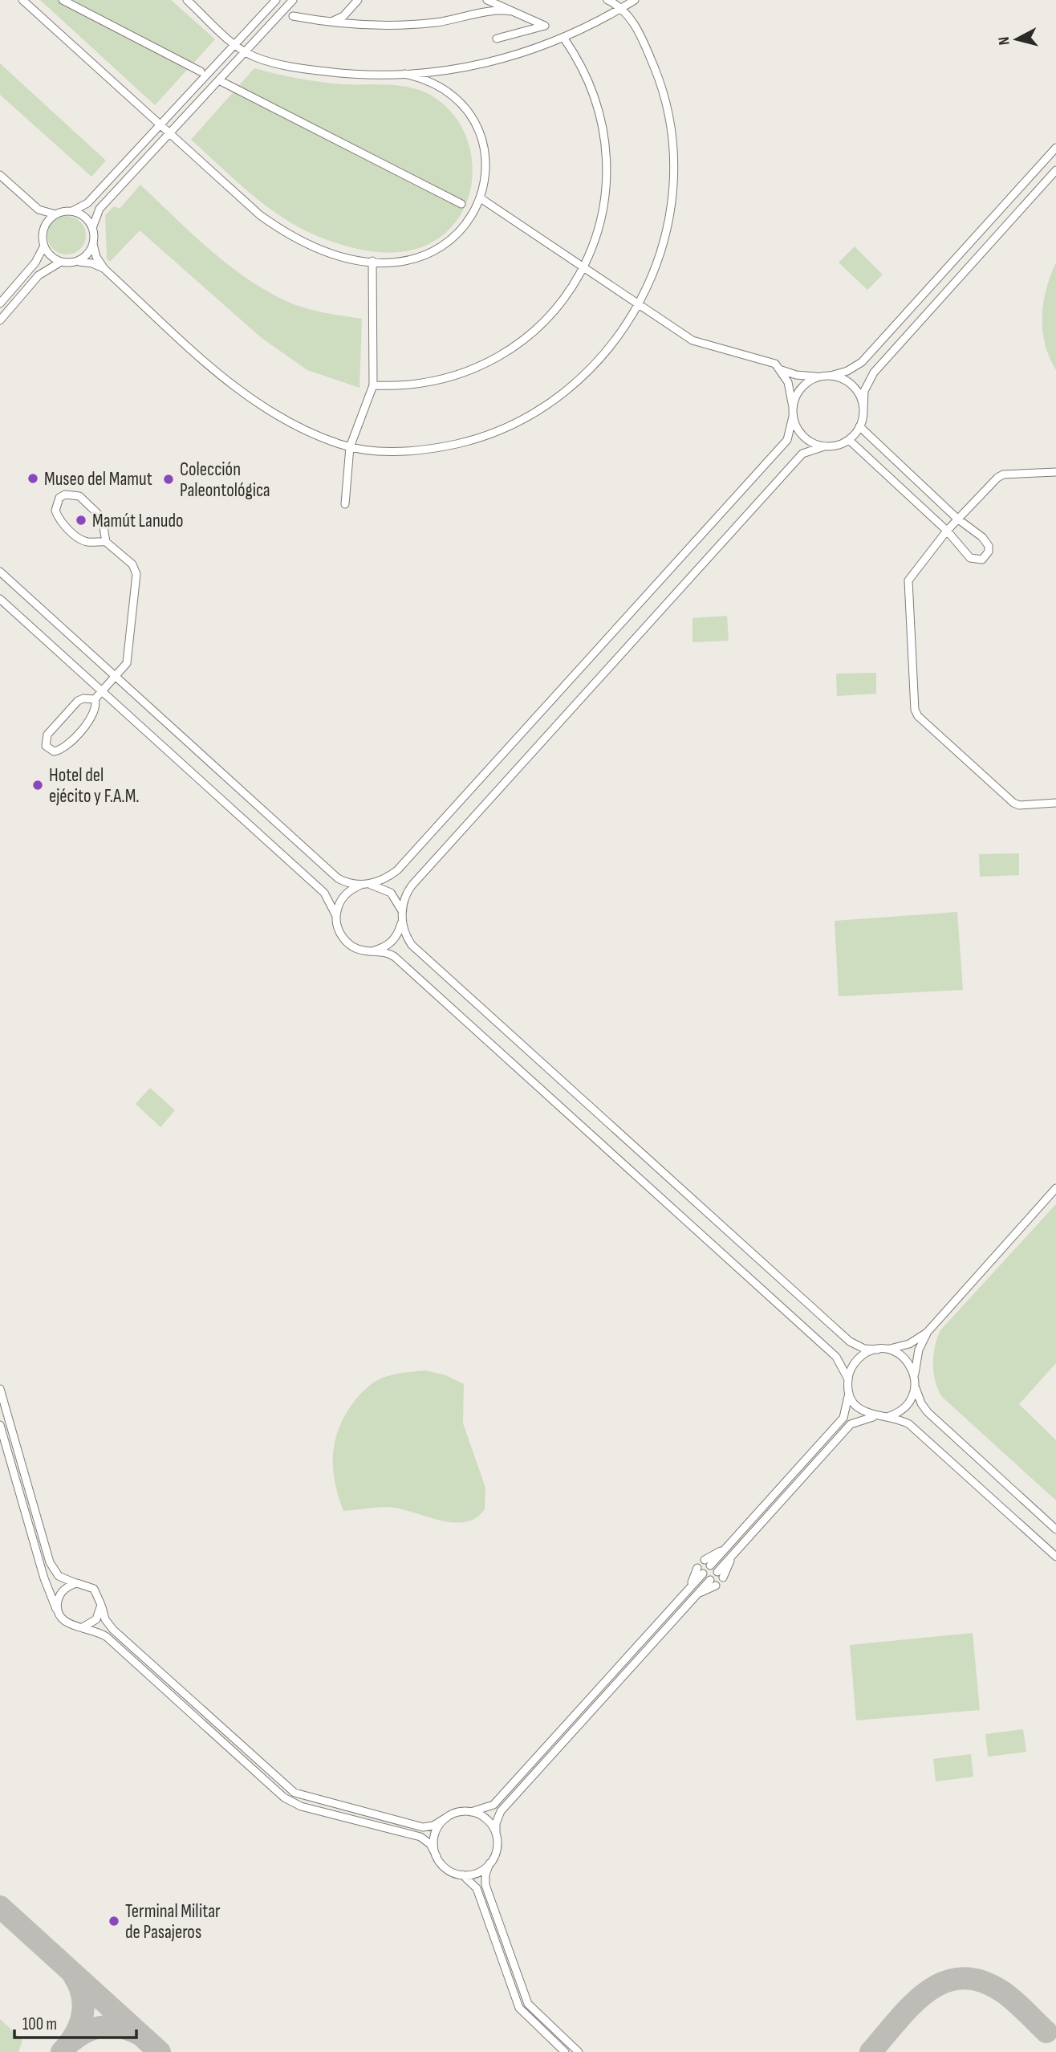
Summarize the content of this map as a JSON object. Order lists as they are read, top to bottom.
{
  "places": [
    "Museo del Mamut",
    "Colección Paleontológica",
    "Mamút Lanudo",
    "Hotel del ejécito y F.A.M.",
    "Terminal Militar de Pasajeros"
  ],
  "scale_bar": "100 m",
  "north": "left"
}
